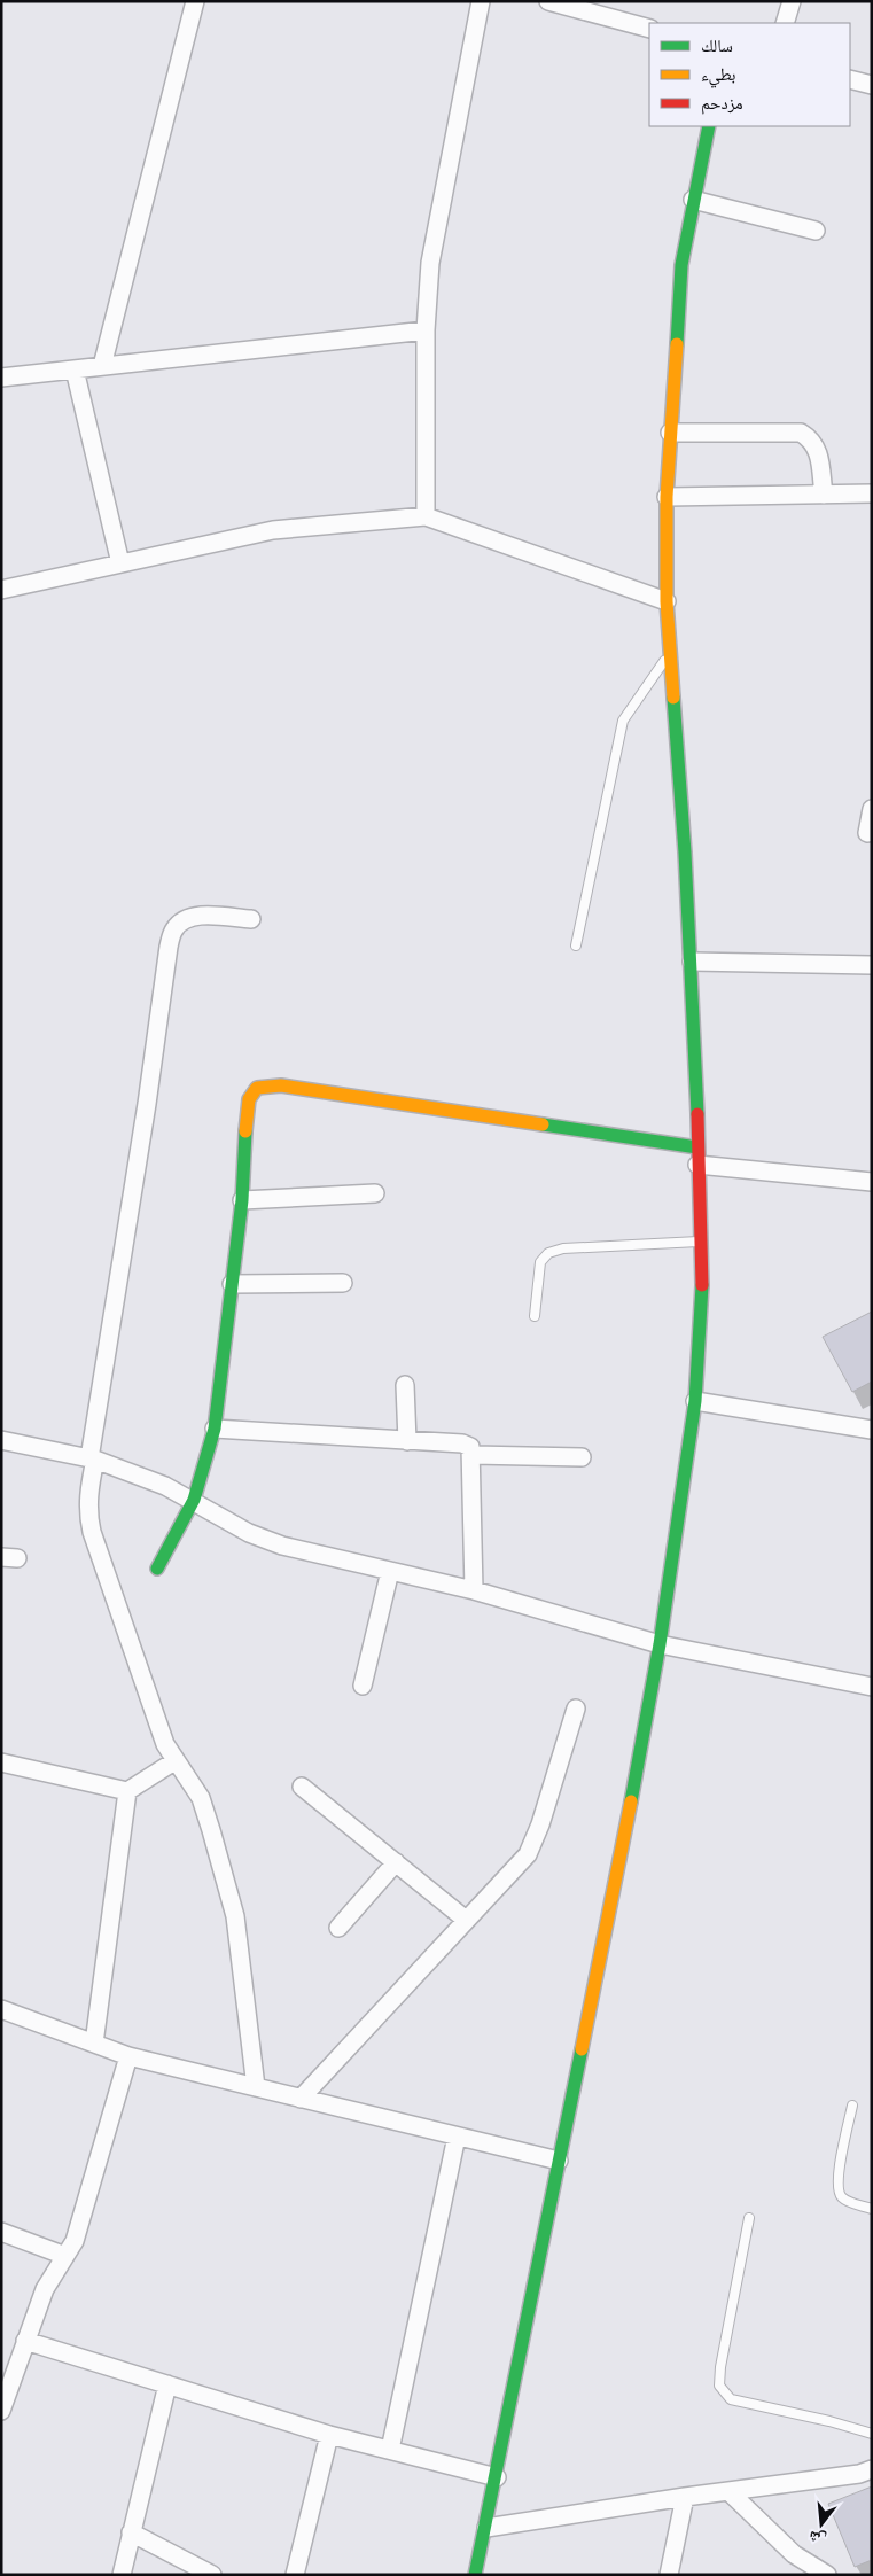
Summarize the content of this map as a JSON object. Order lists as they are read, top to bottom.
{
  "legend": ["سالك", "بطيء", "مزدحم"],
  "north": "bottom"
}
